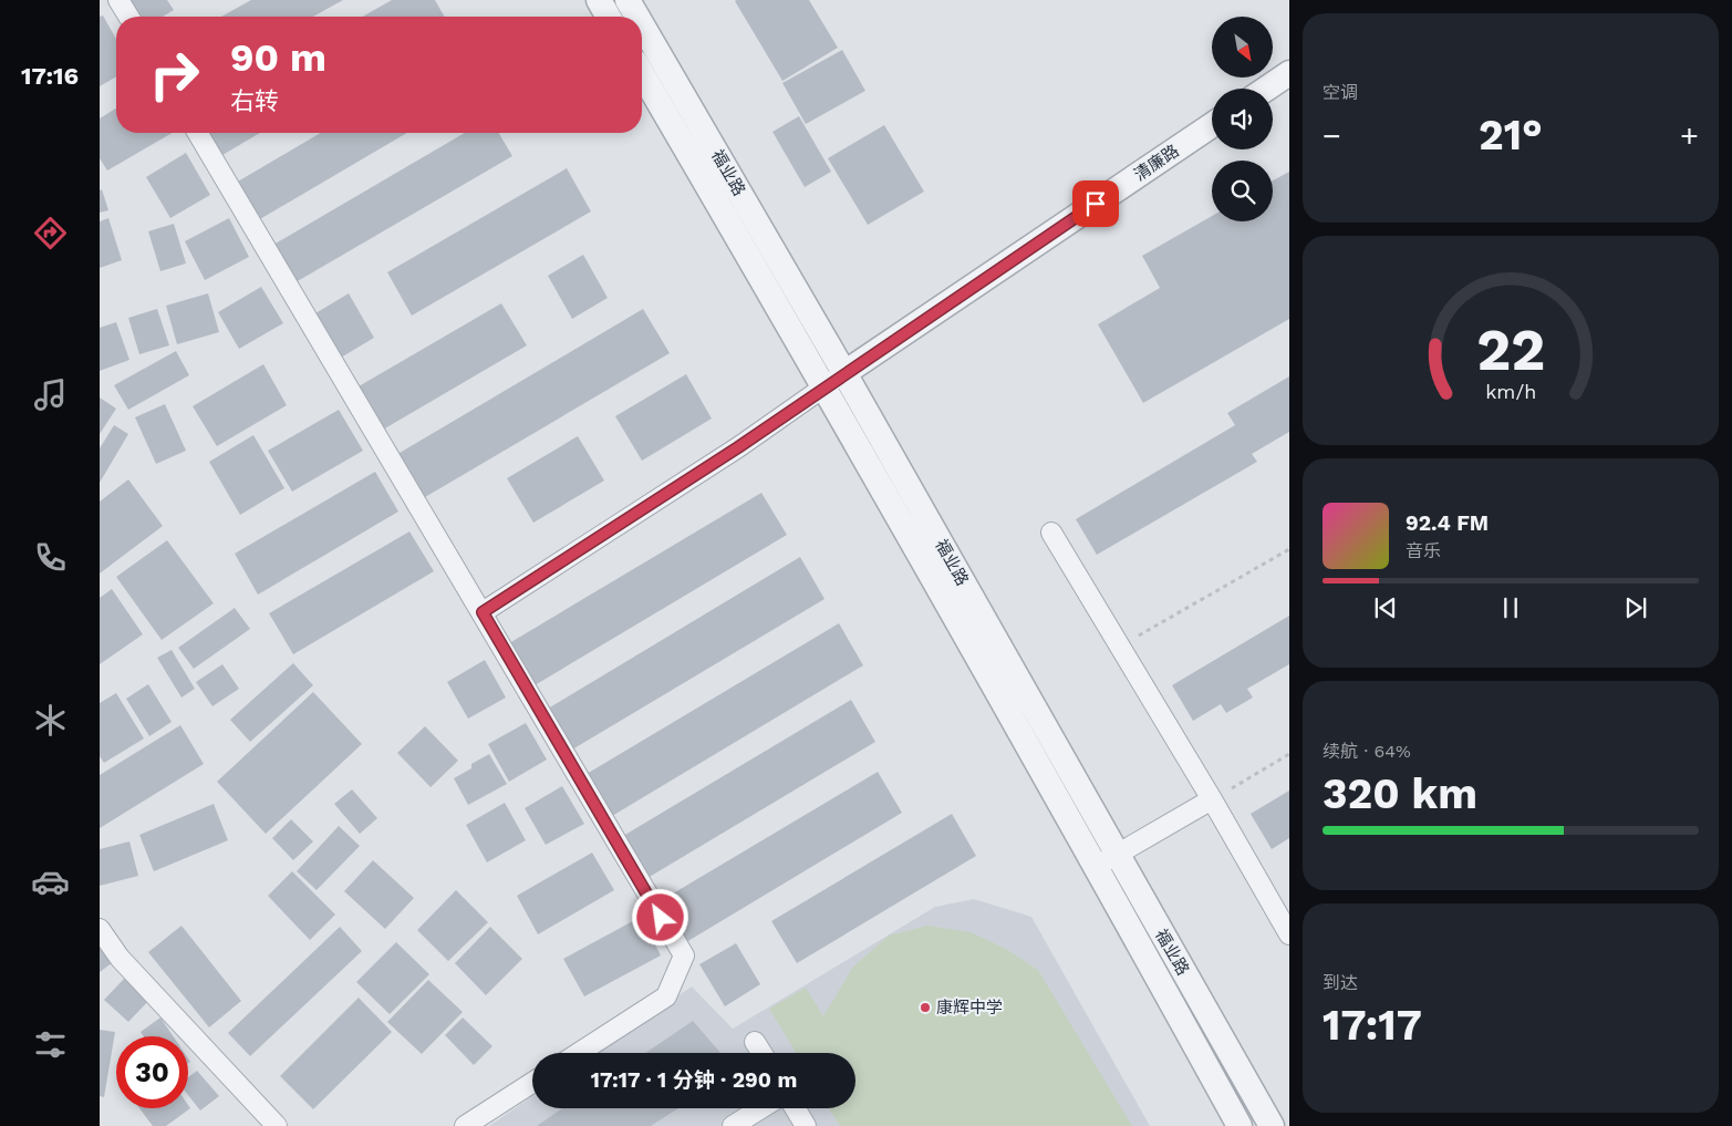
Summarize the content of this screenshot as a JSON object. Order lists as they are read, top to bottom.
{
  "streets": {
    "street": ["清廉路", "福业路"]
  },
  "crossings": [
    ["清廉路", "福业路"]
  ],
  "places": ["康辉中学"],
  "north": "bottom right",
  "page": {
    "tabs": "17:16",
    "tile": [
      "空调",
      ["续航 · 64%", "320 km"],
      ["到达", "17:17"]
    ],
    "turn": ["90 m", "右转"],
    "heat": ["−", "21°", "+"],
    "song": ["92.4 FM", "音乐"],
    "limit": "30",
    "trip": "17:17 · 1 分钟 · 290 m",
    "gauge": ["22", "km/h"]
  }
}
